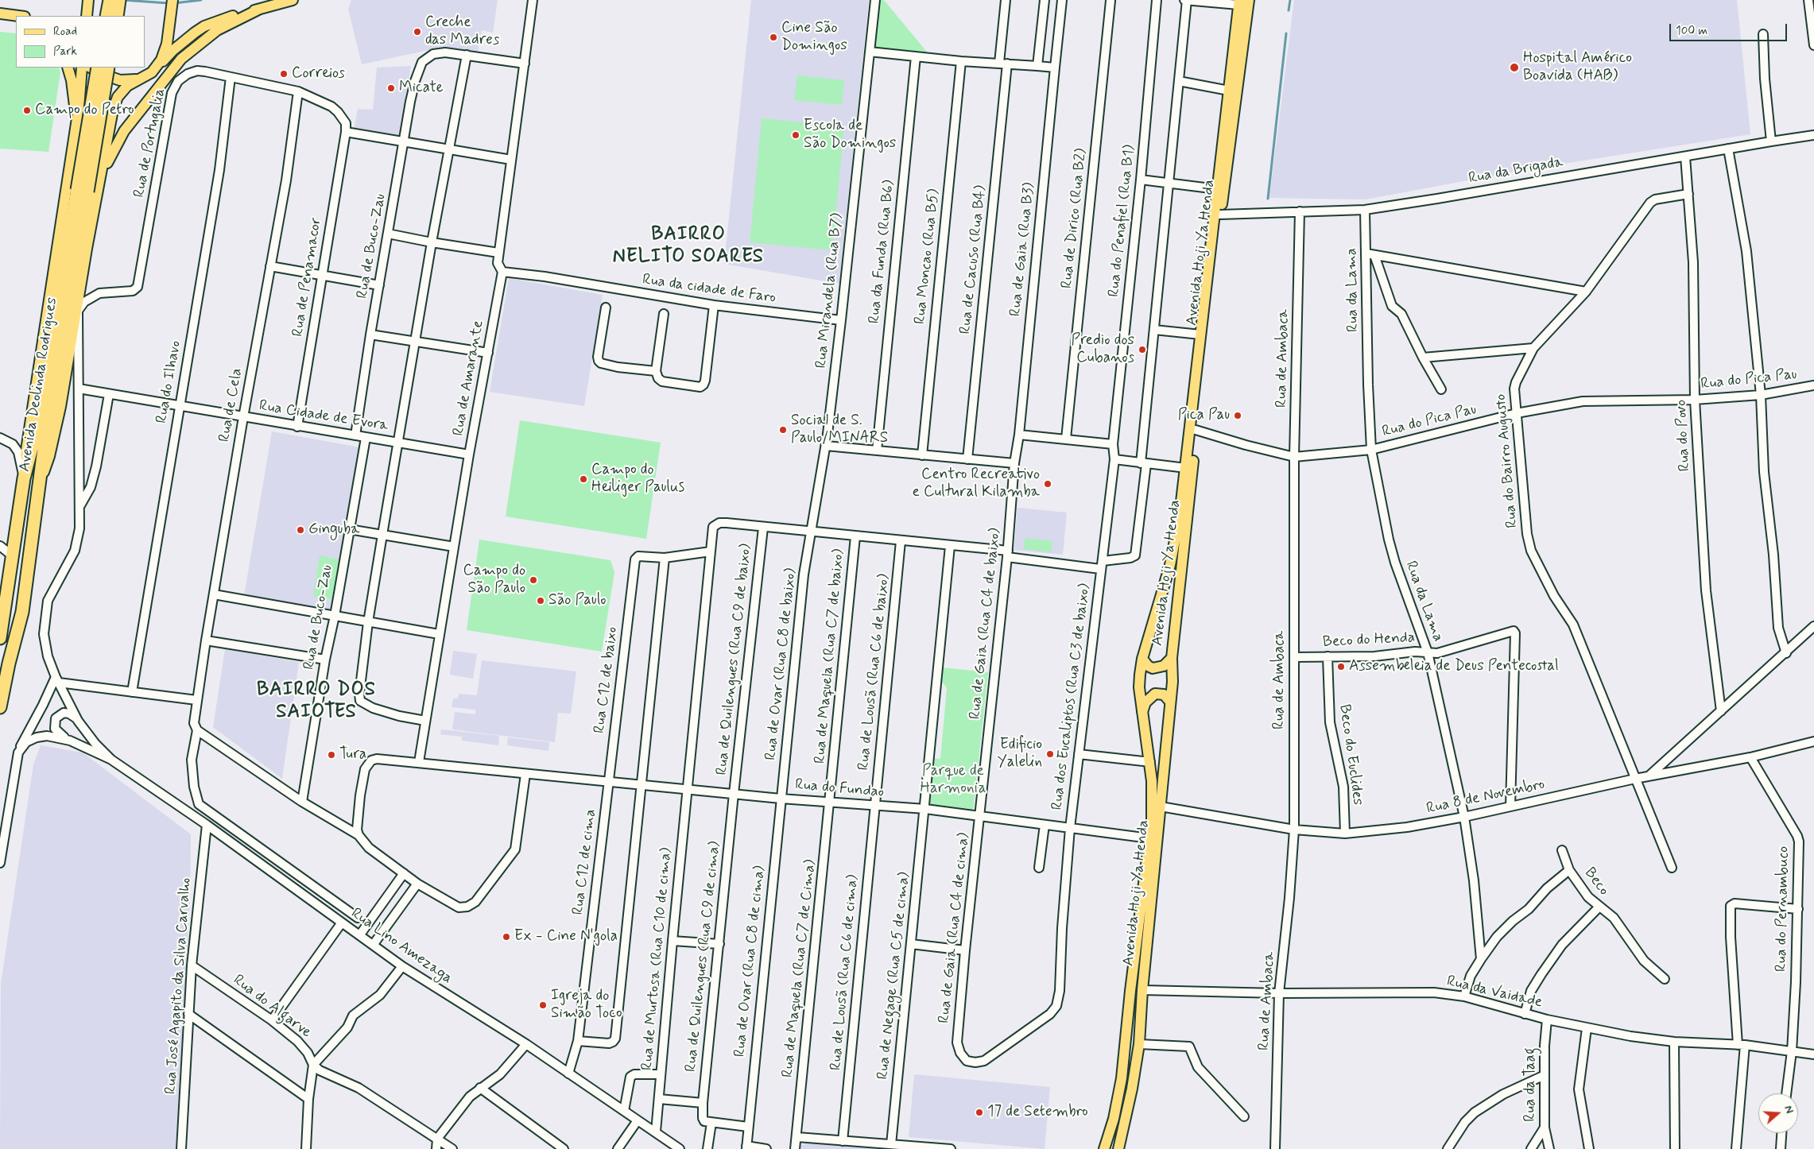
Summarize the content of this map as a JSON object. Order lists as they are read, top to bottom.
{
  "streets": {
    "highway": ["Avenida Deolinda Rodrigues"],
    "main road": ["Avenida Hoji Ya Henda"],
    "street": [
      "Rua de Portugalia",
      "Rua da Brigada",
      "Rua de Dirico (Rua B2)",
      "Rua do Penafiel (Rua B1)",
      "Rua de Buco-Zau",
      "Rua de Gaia (Rua B3)",
      "Rua da Funda (Rua B6)",
      "Rua Moncao (Rua B5)",
      "Rua de Cacuso (Rua B4)",
      "Rua de Penamacor",
      "Rua da cidade de Faro",
      "Rua da Lama",
      "Rua Mirandela (Rua B7)",
      "Rua de Ambaca",
      "Rua de Amarante",
      "Rua do Pica Pau",
      "Rua do Ilhavo",
      "Rua de Cela",
      "Rua Cidade de Evora",
      "Rua do Povo",
      "Rua do Bairro Augusto",
      "Rua de Gaia (Rua C4 de baixo)",
      "Beco do Henda",
      "Rua de Maquela (Rua C7 de baixo)",
      "Rua de Quilengues (Rua C9 de baixo)",
      "Rua de Ovar (Rua C8 de baixo)",
      "Rua de Lousã (Rua C6 de baixo)",
      "Rua C12 de baixo",
      "Rua dos Eucaliptos (Rua C3 de baixo)",
      "Beco do Euclides",
      "Rua do Fundao",
      "Rua 8 de Novembro",
      "Rua C12 de cima",
      "Beco",
      "Rua do Pernambuco",
      "Rua de Gaia (Rua C4 de cima)",
      "Rua Lino Amezaga",
      "Rua de Quilengues (Rua C9 de cima)",
      "Rua de Murtosa (Rua C10 de cima)",
      "Rua de Ovar (Rua C8 de cima)",
      "Rua de Maquela (Rua C7 de Cima)",
      "Rua de Lousã (Rua C6 de cima)",
      "Rua de Negage (Rua C5 de cima)",
      "Rua José Agapito da Silva Carvalho",
      "Rua da Vaidade",
      "Rua do Algarve",
      "Rua da Taag"
    ]
  },
  "crossings": [
    ["Rua de Portugalia", "Rua de Penamacor"],
    ["Rua de Portugalia", "Rua do Ilhavo"],
    ["Rua de Portugalia", "Rua de Cela"],
    ["Rua da Brigada", "Avenida Hoji Ya Henda"],
    ["Rua da Brigada", "Rua da Lama"],
    ["Rua da Brigada", "Rua de Ambaca"],
    ["Rua da Brigada", "Rua do Povo"],
    ["Rua do Penafiel (Rua B1)", "Rua dos Eucaliptos (Rua C3 de baixo)"],
    ["Rua de Buco-Zau", "Rua Cidade de Evora"],
    ["Rua de Gaia (Rua B3)", "Rua de Gaia (Rua C4 de baixo)"],
    ["Avenida Hoji Ya Henda", "Rua do Pica Pau"],
    ["Avenida Hoji Ya Henda", "Rua do Fundao"],
    ["Avenida Hoji Ya Henda", "Rua 8 de Novembro"],
    ["Avenida Hoji Ya Henda", "Rua da Vaidade"],
    ["Rua de Penamacor", "Rua Cidade de Evora"],
    ["Rua da cidade de Faro", "Rua Mirandela (Rua B7)"],
    ["Rua da cidade de Faro", "Rua de Amarante"],
    ["Rua da Lama", "Rua do Pica Pau"],
    ["Rua da Lama", "Beco do Henda"],
    ["Rua da Lama", "Rua 8 de Novembro"],
    ["Rua da Lama", "Beco"],
    ["Rua Mirandela (Rua B7)", "Rua de Ovar (Rua C8 de baixo)"],
    ["Rua de Ambaca", "Rua do Pica Pau"],
    ["Rua de Ambaca", "Beco do Henda"],
    ["Rua de Ambaca", "Rua 8 de Novembro"],
    ["Rua de Ambaca", "Rua da Vaidade"],
    ["Rua de Amarante", "Rua Cidade de Evora"],
    ["Rua de Amarante", "Rua do Fundao"],
    ["Rua do Pica Pau", "Rua do Povo"],
    ["Rua do Pica Pau", "Rua do Bairro Augusto"],
    ["Rua do Ilhavo", "Rua Cidade de Evora"],
    ["Rua de Cela", "Rua Cidade de Evora"],
    ["Rua do Povo", "Rua do Bairro Augusto"],
    ["Rua do Bairro Augusto", "Rua 8 de Novembro"],
    ["Rua de Gaia (Rua C4 de baixo)", "Rua do Fundao"],
    ["Rua de Gaia (Rua C4 de baixo)", "Rua de Gaia (Rua C4 de cima)"],
    ["Beco do Henda", "Beco do Euclides"],
    ["Beco do Henda", "Rua 8 de Novembro"],
    ["Rua de Maquela (Rua C7 de baixo)", "Rua do Fundao"],
    ["Rua de Maquela (Rua C7 de baixo)", "Rua de Maquela (Rua C7 de Cima)"],
    ["Rua de Quilengues (Rua C9 de baixo)", "Rua do Fundao"],
    ["Rua de Quilengues (Rua C9 de baixo)", "Rua de Quilengues (Rua C9 de cima)"],
    ["Rua de Quilengues (Rua C9 de baixo)", "Rua de Murtosa (Rua C10 de cima)"],
    ["Rua de Ovar (Rua C8 de baixo)", "Rua do Fundao"],
    ["Rua de Ovar (Rua C8 de baixo)", "Rua de Ovar (Rua C8 de cima)"],
    ["Rua de Lousã (Rua C6 de baixo)", "Rua do Fundao"],
    ["Rua de Lousã (Rua C6 de baixo)", "Rua de Lousã (Rua C6 de cima)"],
    ["Rua C12 de baixo", "Rua do Fundao"],
    ["Rua C12 de baixo", "Rua C12 de cima"],
    ["Rua dos Eucaliptos (Rua C3 de baixo)", "Rua do Fundao"],
    ["Rua dos Eucaliptos (Rua C3 de baixo)", "Rua de Gaia (Rua C4 de cima)"],
    ["Beco do Euclides", "Rua 8 de Novembro"],
    ["Rua do Fundao", "Rua C12 de cima"],
    ["Rua do Fundao", "Rua de Gaia (Rua C4 de cima)"],
    ["Rua do Fundao", "Rua de Quilengues (Rua C9 de cima)"],
    ["Rua do Fundao", "Rua de Murtosa (Rua C10 de cima)"],
    ["Rua do Fundao", "Rua de Ovar (Rua C8 de cima)"],
    ["Rua do Fundao", "Rua de Maquela (Rua C7 de Cima)"],
    ["Rua do Fundao", "Rua de Lousã (Rua C6 de cima)"],
    ["Rua do Fundao", "Rua de Negage (Rua C5 de cima)"],
    ["Rua 8 de Novembro", "Rua do Pernambuco"],
    ["Rua C12 de cima", "Rua Lino Amezaga"],
    ["Beco", "Rua da Vaidade"],
    ["Rua do Pernambuco", "Rua da Vaidade"],
    ["Rua Lino Amezaga", "Rua de Murtosa (Rua C10 de cima)"],
    ["Rua Lino Amezaga", "Rua José Agapito da Silva Carvalho"],
    ["Rua José Agapito da Silva Carvalho", "Rua do Algarve"],
    ["Rua da Vaidade", "Rua da Taag"]
  ],
  "districts": ["BAIRRO NELITO SOARES", "BAIRRO DOS SAIOTES"],
  "parks": ["Parque de Harmonia"],
  "places": [
    "Creche das Madres",
    "Cine São Domingos",
    "Hospital Américo Boavida (HAB)",
    "Correios",
    "Micate",
    "Campo do Petro",
    "Escola de São Domingos",
    "Predio dos Cubanos",
    "Pica Pau",
    "Social de S. Paulo/MINARS",
    "Campo do Heiliger Paulus",
    "Centro Recreativo e Cultural Kilamba",
    "Ginguba",
    "Campo do São Paulo",
    "São Paulo",
    "Assembeleia de Deus Pentecostal",
    "Edificio Yalelin",
    "Tura",
    "Ex - Cine N'gola",
    "Igreja do Simão Toco",
    "17 de Setembro"
  ],
  "legend": ["Road", "Park"],
  "scale_bar": "100 m",
  "north": "right"
}
